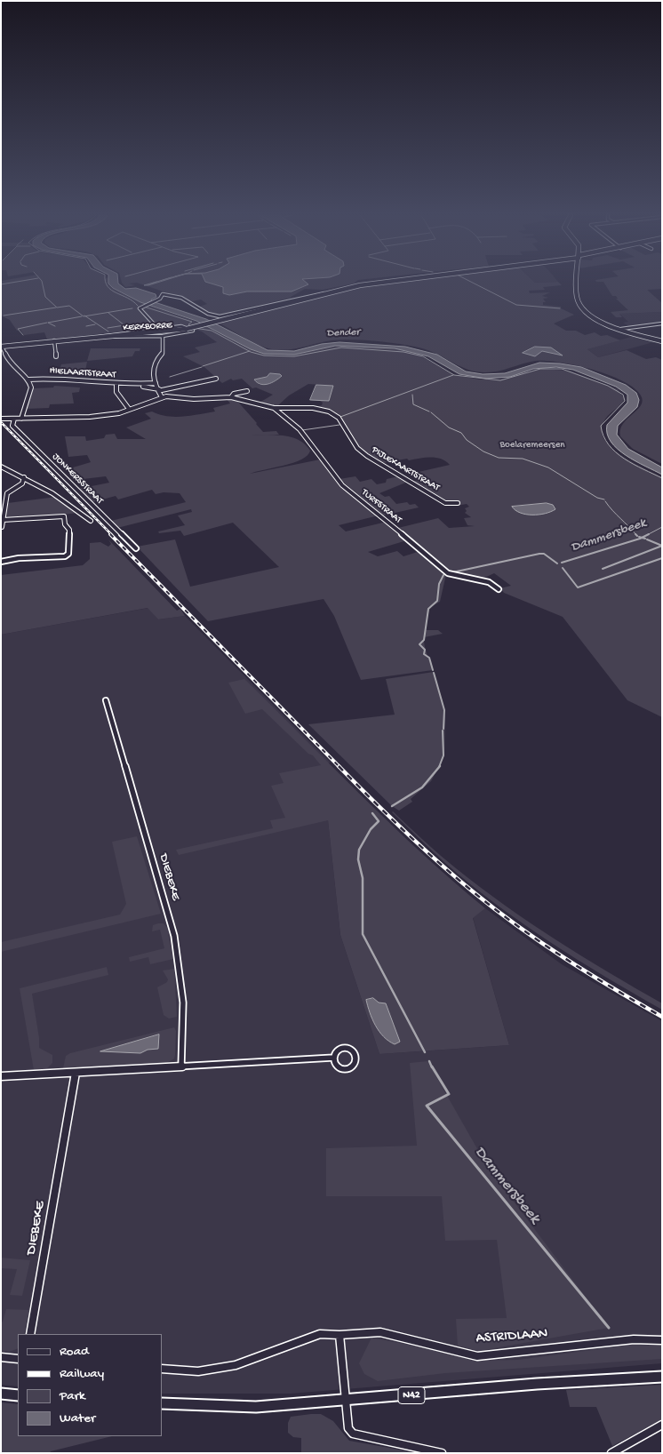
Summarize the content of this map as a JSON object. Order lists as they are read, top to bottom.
{
  "streets": {
    "street": [
      "KERKBORRE",
      "HIELAARTSTRAAT",
      "PIJLEKAARTSTRAAT",
      "JONKERSSTRAAT",
      "TURFSTRAAT",
      "DIEBEKE",
      "ASTRIDLAAN",
      "N42"
    ]
  },
  "crossings": [
    ["HIELAARTSTRAAT", "PIJLEKAARTSTRAAT"],
    ["PIJLEKAARTSTRAAT", "JONKERSSTRAAT"],
    ["PIJLEKAARTSTRAAT", "TURFSTRAAT"]
  ],
  "water": ["Dender", "Dammersbeek"],
  "parks": ["Boelaremeersen"],
  "legend": [
    "Road",
    "Railway",
    "Park",
    "Water"
  ]
}
